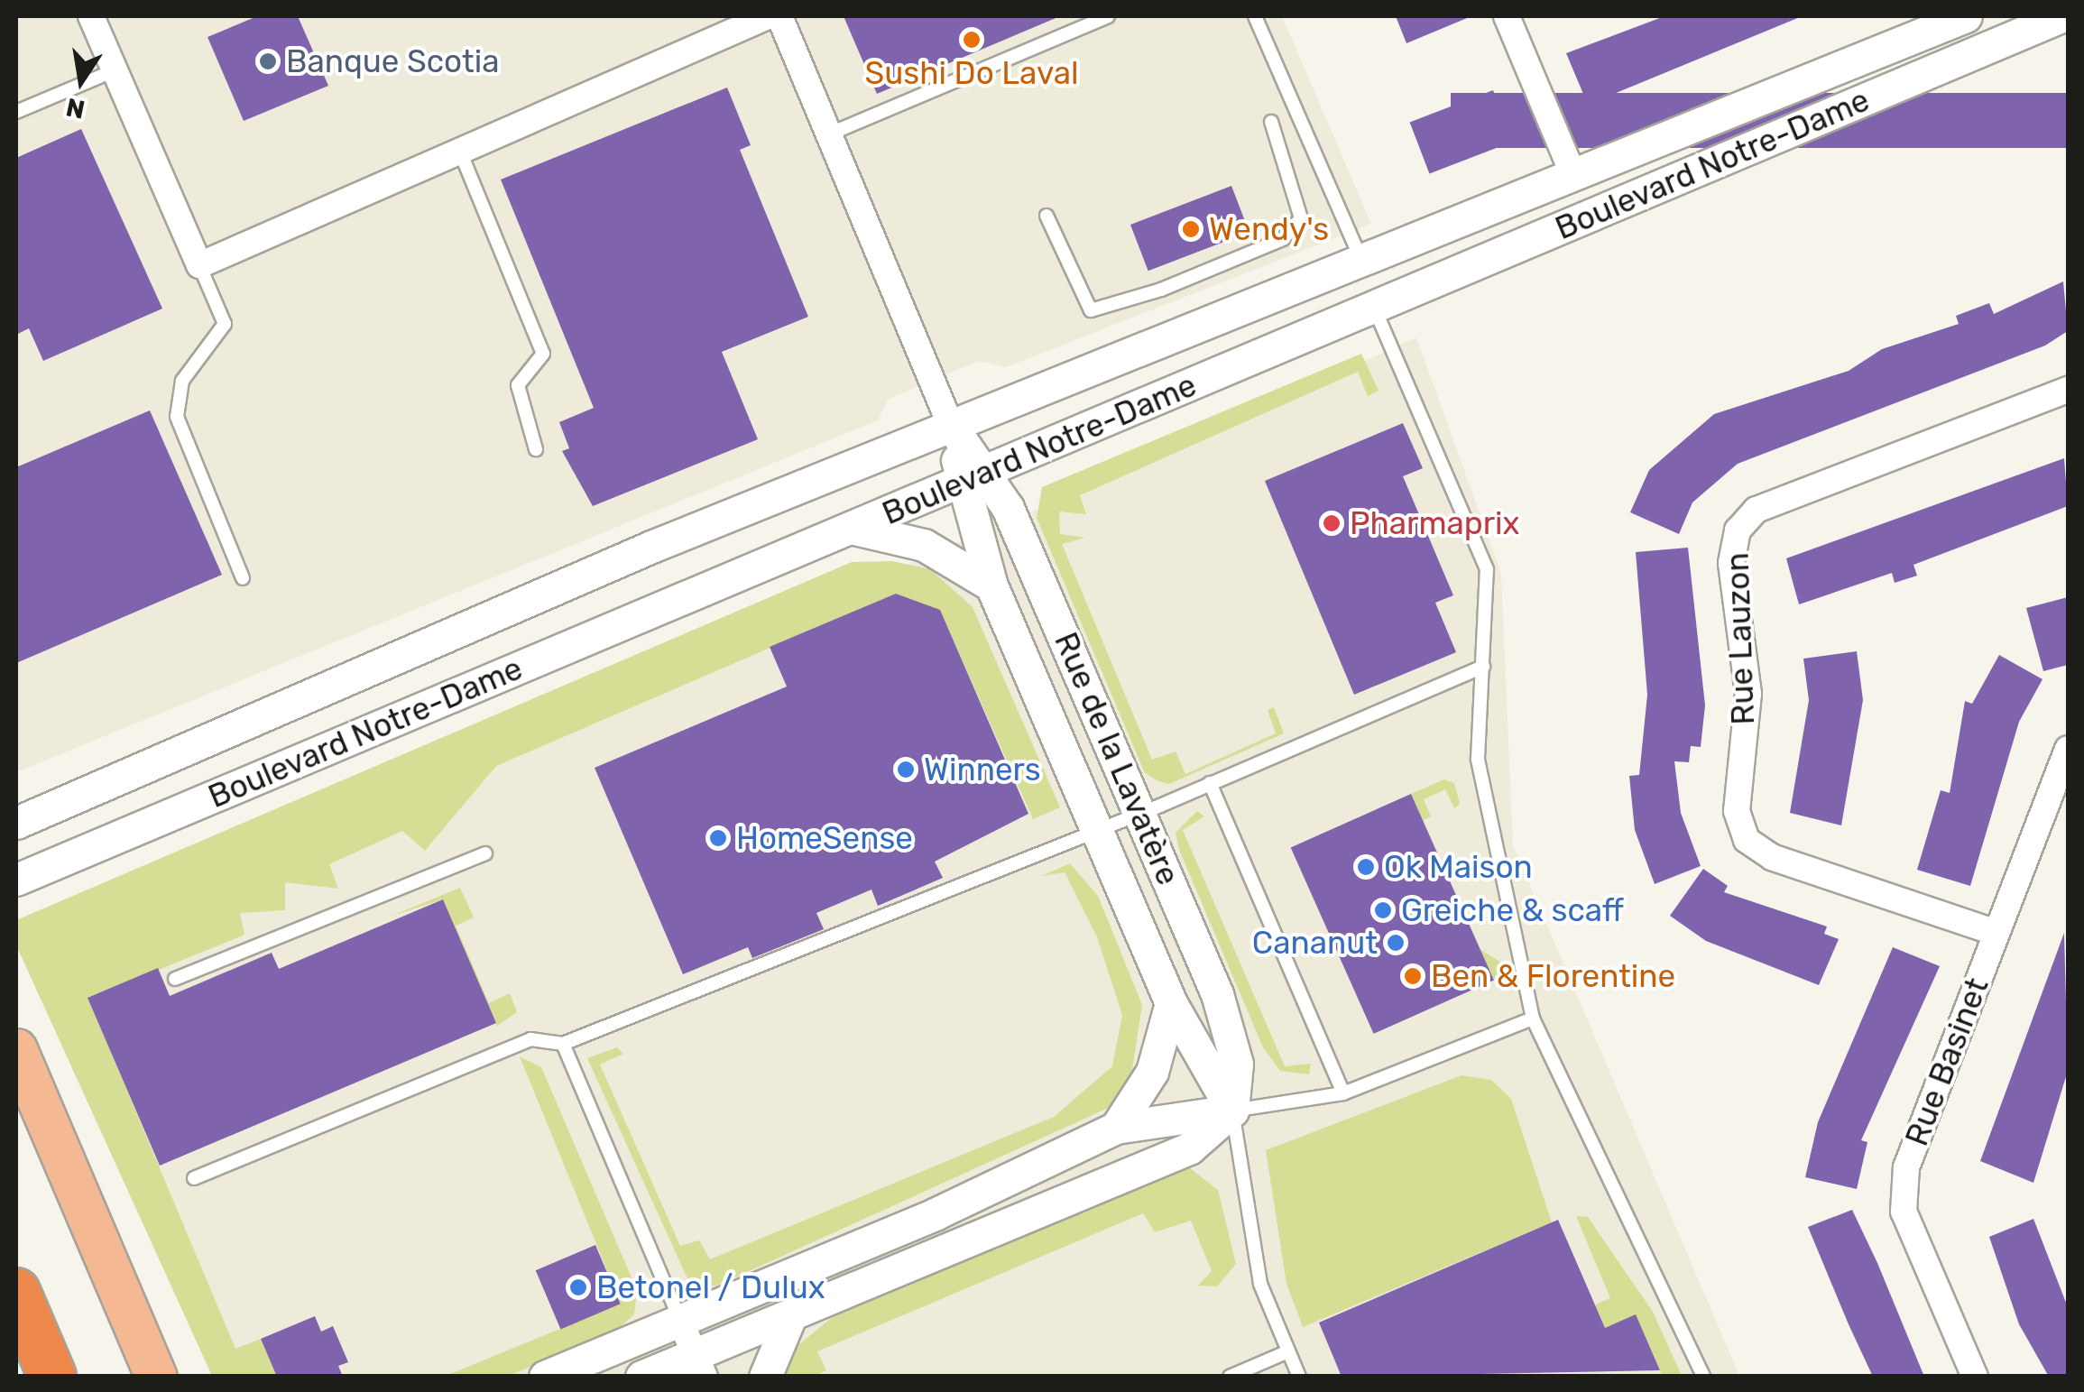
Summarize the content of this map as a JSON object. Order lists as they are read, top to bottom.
{
  "streets": {
    "street": [
      "Boulevard Notre-Dame",
      "Rue Lauzon",
      "Rue de la Lavatère",
      "Rue Basinet"
    ]
  },
  "crossings": [
    ["Boulevard Notre-Dame", "Rue de la Lavatère"],
    ["Rue Lauzon", "Rue Basinet"]
  ],
  "places": [
    "Sushi Do Laval",
    "Banque Scotia",
    "Wendy's",
    "Pharmaprix",
    "Winners",
    "HomeSense",
    "Ok Maison",
    "Greiche & scaff",
    "Cananut",
    "Ben & Florentine",
    "Betonel / Dulux"
  ],
  "north": "bottom"
}
